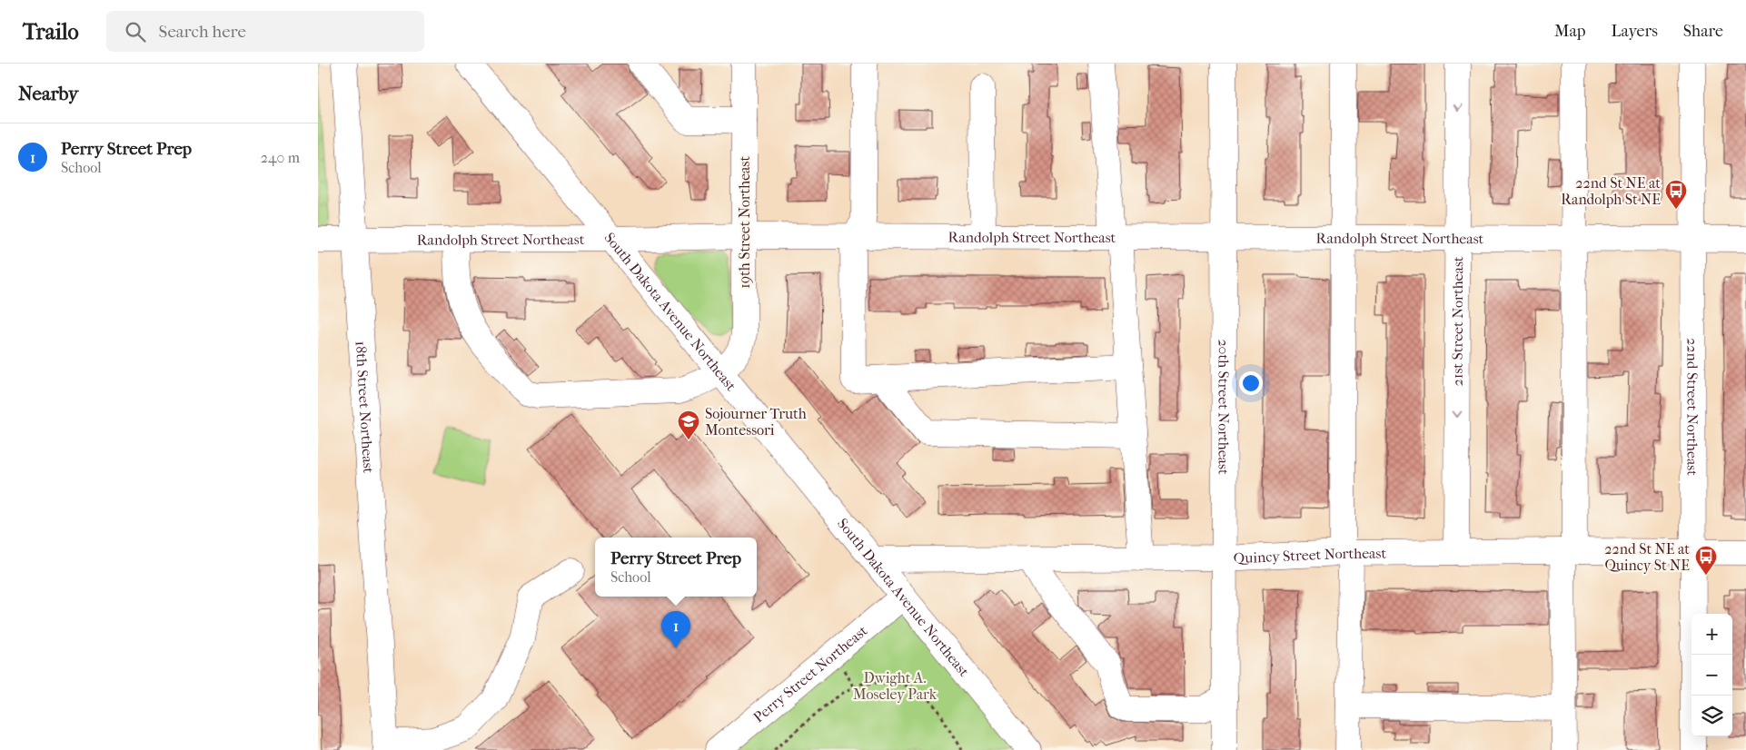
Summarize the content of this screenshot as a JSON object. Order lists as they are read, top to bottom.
{
  "streets": {
    "street": [
      "19th Street Northeast",
      "Randolph Street Northeast",
      "South Dakota Avenue Northeast",
      "21st Street Northeast",
      "18th Street Northeast",
      "20th Street Northeast",
      "22nd Street Northeast",
      "Quincy Street Northeast",
      "Perry Street Northeast"
    ]
  },
  "crossings": [
    ["19th Street Northeast", "Randolph Street Northeast"],
    ["19th Street Northeast", "South Dakota Avenue Northeast"],
    ["Randolph Street Northeast", "South Dakota Avenue Northeast"],
    ["Randolph Street Northeast", "21st Street Northeast"],
    ["Randolph Street Northeast", "18th Street Northeast"],
    ["Randolph Street Northeast", "20th Street Northeast"],
    ["Randolph Street Northeast", "22nd Street Northeast"],
    ["South Dakota Avenue Northeast", "Quincy Street Northeast"],
    ["South Dakota Avenue Northeast", "Perry Street Northeast"],
    ["21st Street Northeast", "Quincy Street Northeast"],
    ["20th Street Northeast", "Quincy Street Northeast"],
    ["22nd Street Northeast", "Quincy Street Northeast"]
  ],
  "parks": ["Dwight A. Moseley Park"],
  "places": {
    "bus stop": ["22nd St NE at Randolph St NE", "22nd St NE at Quincy St NE"],
    "school or university": ["Sojourner Truth Montessori"]
  },
  "page": {
    "header": "Trailo",
    "search": "Search here",
    "nav": ["Map", "Layers", "Share"],
    "heading": "Nearby",
    "list": [
      {
        "mark": "1",
        "name": "Perry Street Prep",
        "note": "School",
        "value": "240 m"
      }
    ],
    "popup": ["Perry Street Prep", "School"],
    "pins": "1",
    "map_buttons": ["+", "−"]
  }
}
